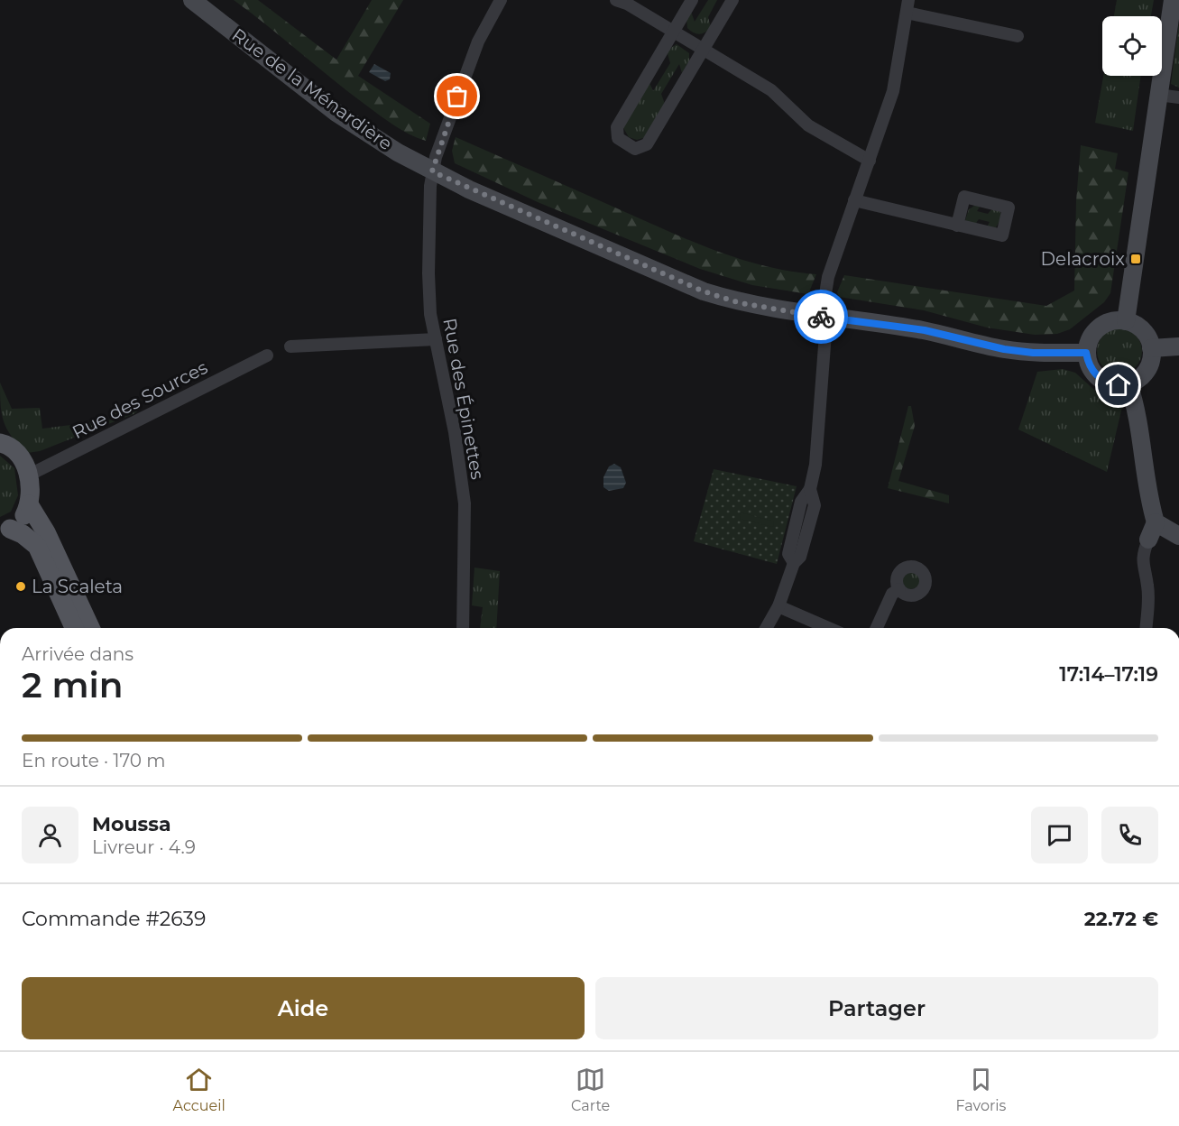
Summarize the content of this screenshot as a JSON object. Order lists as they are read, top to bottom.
{
  "streets": {
    "main road": ["Rue de la Ménardière"],
    "street": ["Rue des Épinettes", "Rue des Sources"]
  },
  "crossings": [
    ["Rue de la Ménardière", "Rue des Épinettes"]
  ],
  "places": {
    "transit": ["Delacroix"],
    "other": ["La Scaleta"]
  },
  "page": {
    "heading": ["2 min", "Arrivée dans", "17:14–17:19"],
    "panel": [
      "Moussa",
      "Livreur · 4.9",
      "Commande #2639",
      "22.72 €"
    ],
    "bar": "En route · 170 m",
    "buttons": ["Aide", "Partager"],
    "tabs": ["Accueil", "Carte", "Favoris"]
  }
}
